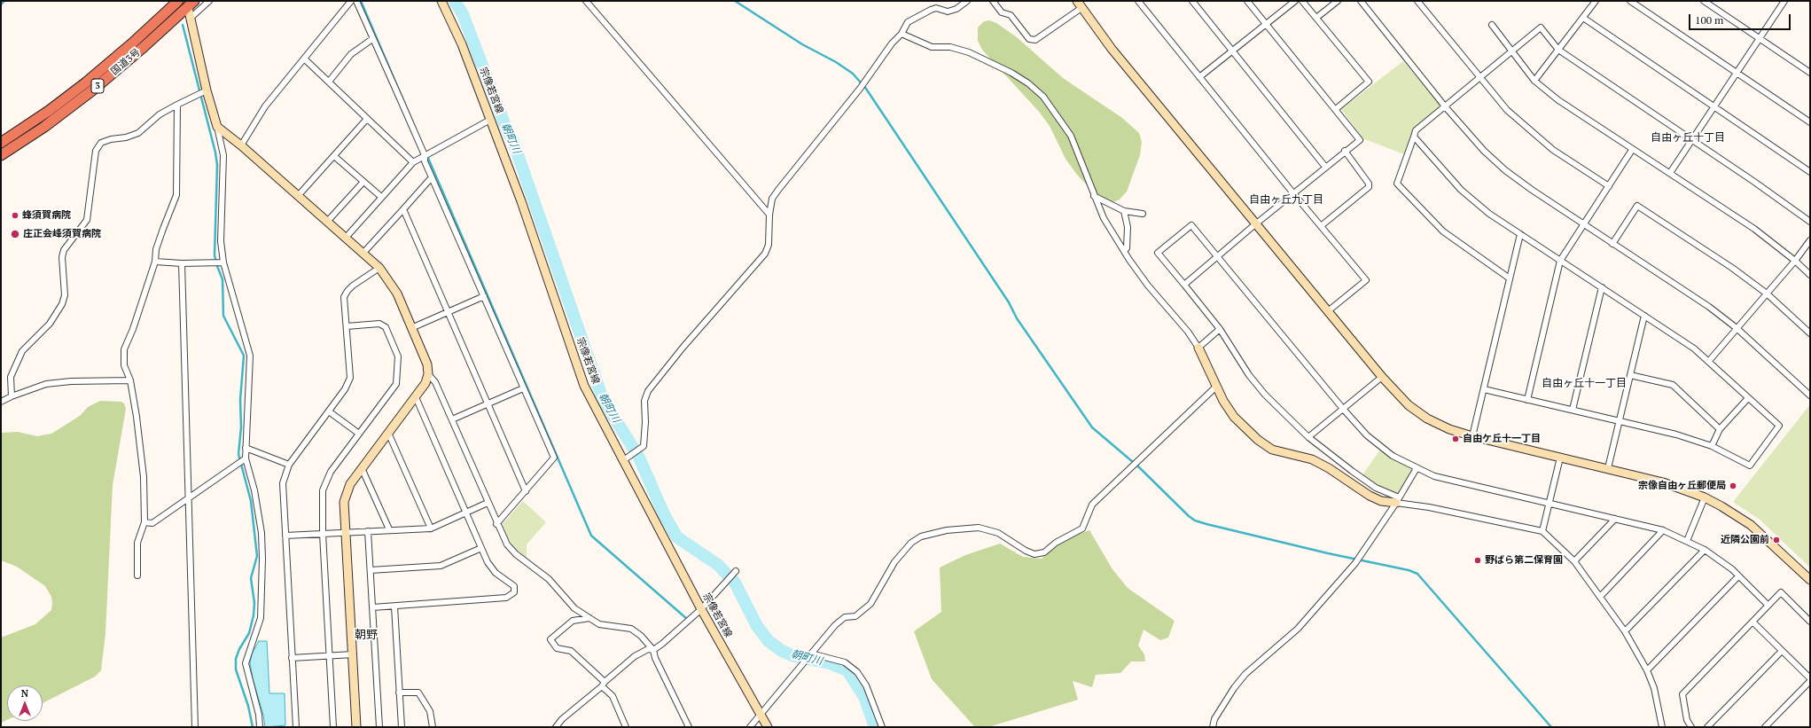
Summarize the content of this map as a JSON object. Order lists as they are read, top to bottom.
{
  "streets": {
    "highway": ["国道3号", "3"],
    "street": ["宗像若宮線"]
  },
  "districts": [
    "自由ヶ丘十丁目",
    "自由ヶ丘九丁目",
    "自由ヶ丘十一丁目",
    "朝野"
  ],
  "water": ["朝町川"],
  "places": [
    "蜂須賀病院",
    "庄正会峰須賀病院",
    "自由ケ丘十一丁目",
    "宗像自由ヶ丘郵便局",
    "近隣公園前",
    "野ばら第二保育園"
  ],
  "scale_bar": "100 m",
  "north": "top"
}
